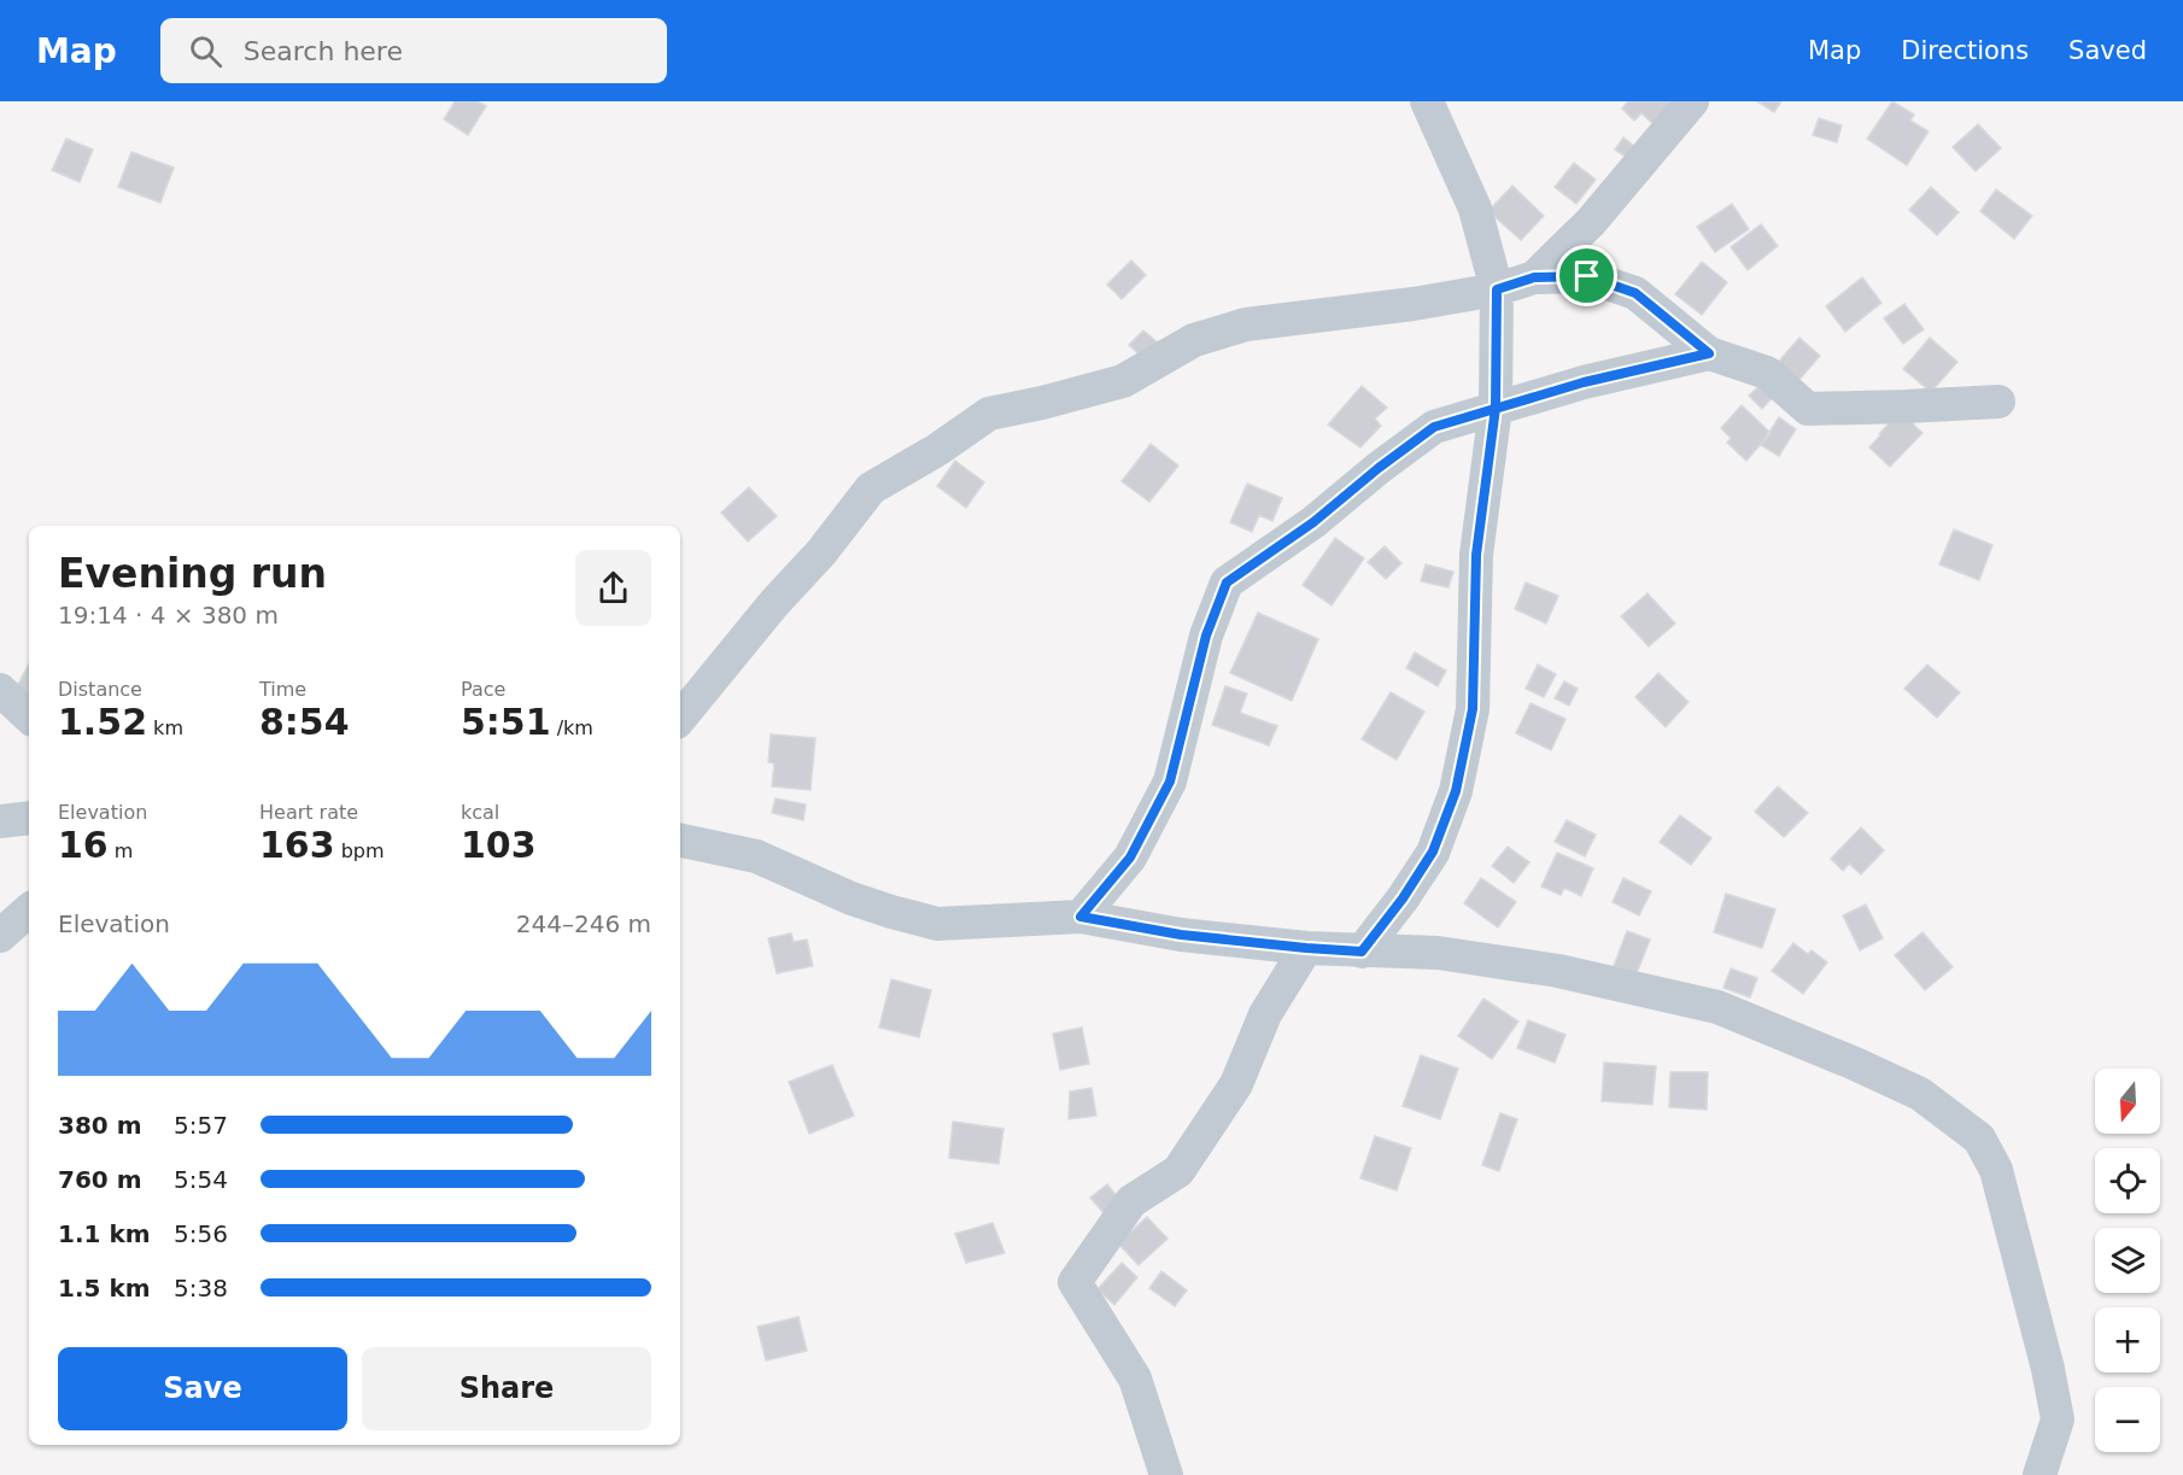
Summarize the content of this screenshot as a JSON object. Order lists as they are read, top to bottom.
{
  "north": "bottom",
  "page": {
    "header": "Map",
    "search": "Search here",
    "nav": ["Map", "Directions", "Saved"],
    "heading": ["Evening run", "19:14 · 4 × 380 m"],
    "stats": [
      ["Distance", "1.52 km"],
      ["Time", "8:54"],
      ["Pace", "5:51 /km"],
      ["Elevation", "16 m"],
      ["Heart rate", "163 bpm"],
      ["kcal", "103"]
    ],
    "chart": ["Elevation", "244–246 m"],
    "map_buttons": ["+", "−"],
    "list": [
      {
        "name": "380 m",
        "note": "5:57"
      },
      {
        "name": "760 m",
        "note": "5:54"
      },
      {
        "name": "1.1 km",
        "note": "5:56"
      },
      {
        "name": "1.5 km",
        "note": "5:38"
      }
    ],
    "buttons": ["Save", "Share"]
  }
}
